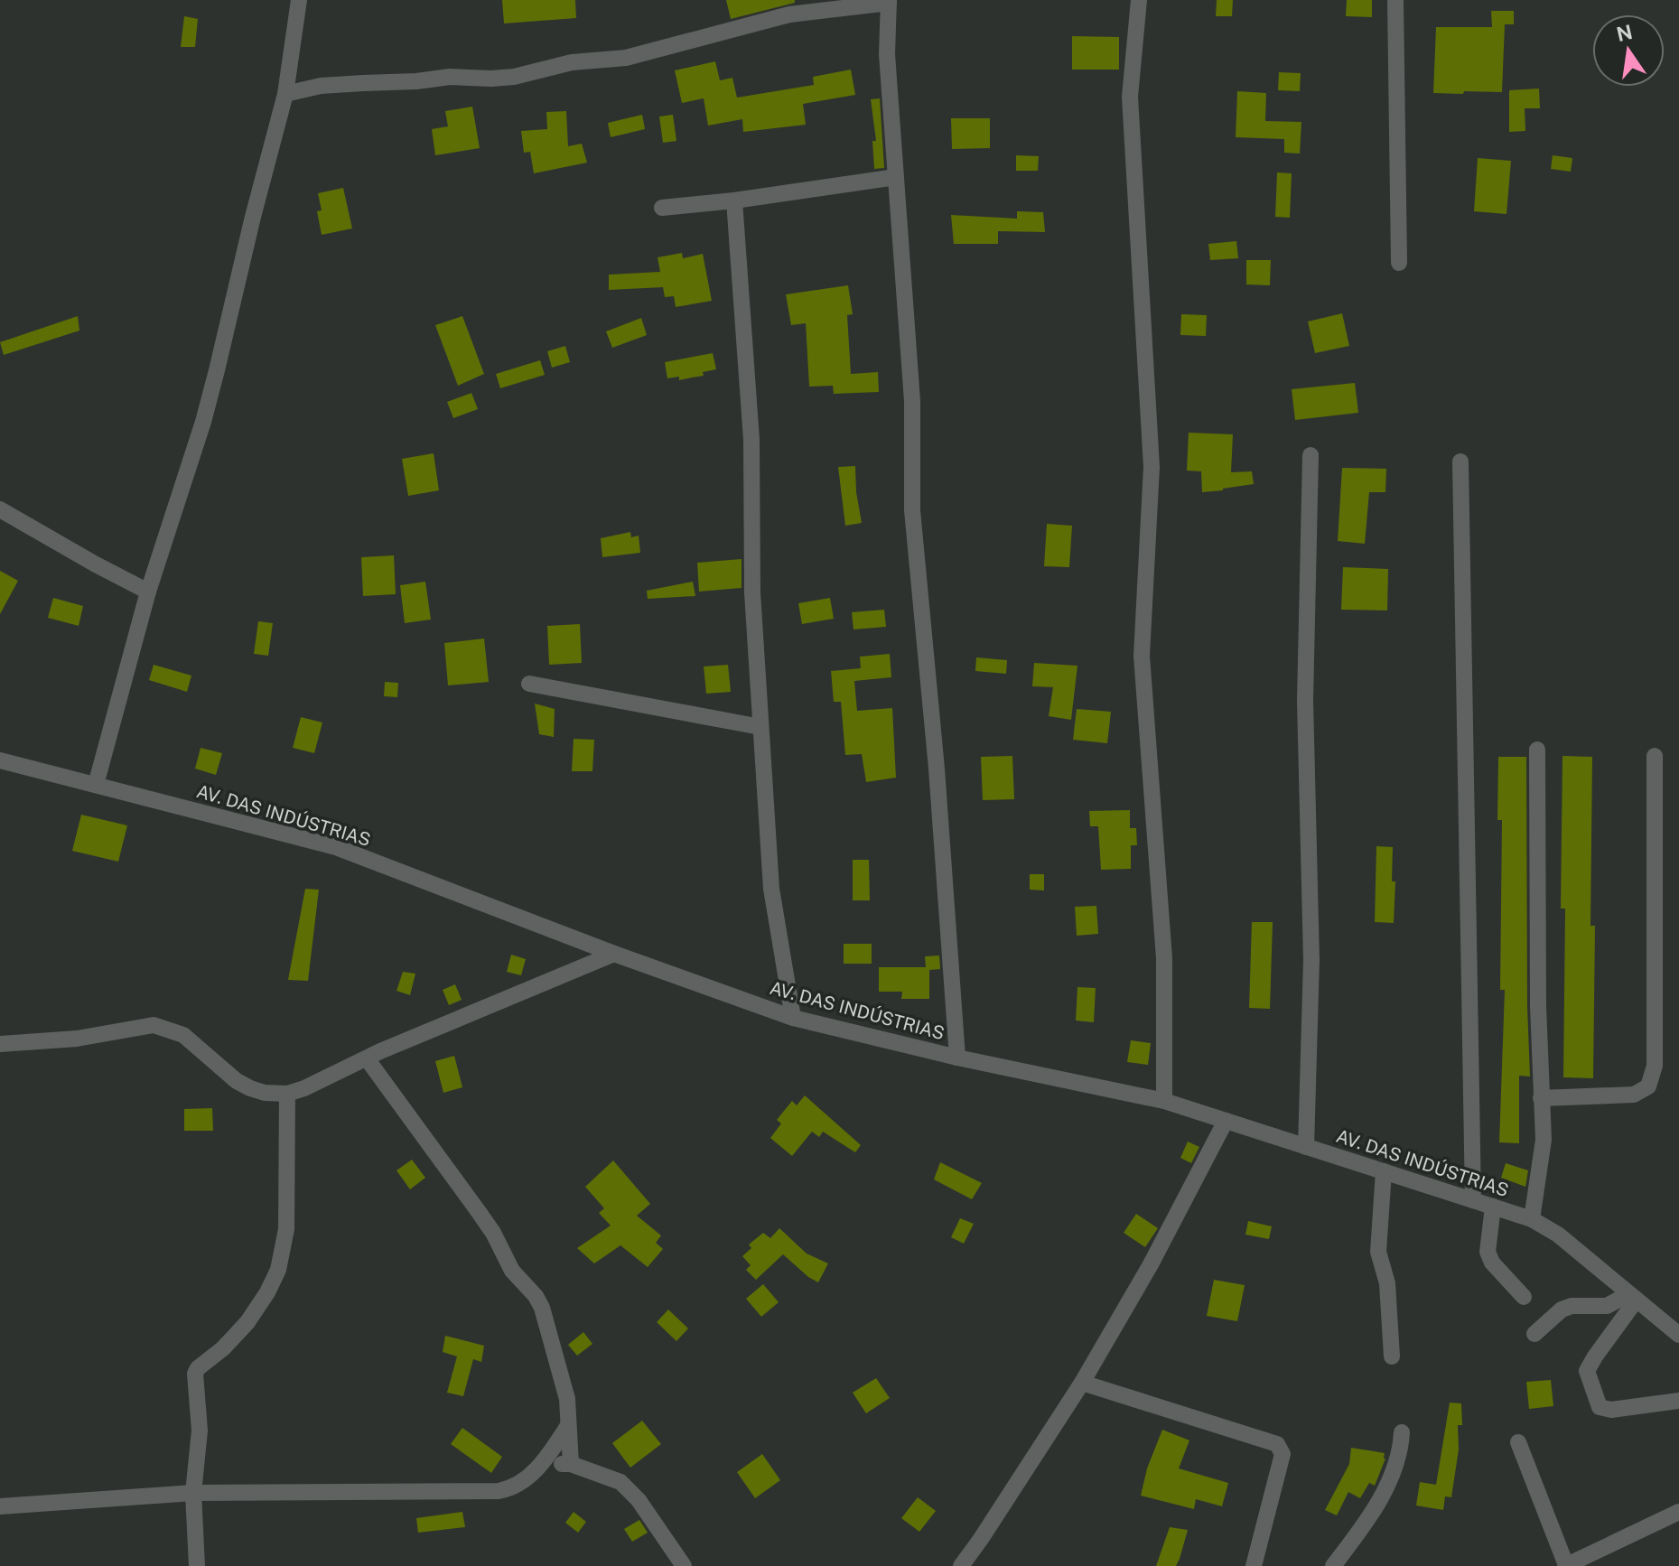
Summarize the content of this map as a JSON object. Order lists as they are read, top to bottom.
{
  "streets": {
    "street": ["AV. DAS INDÚSTRIAS"]
  },
  "north": "top"
}
